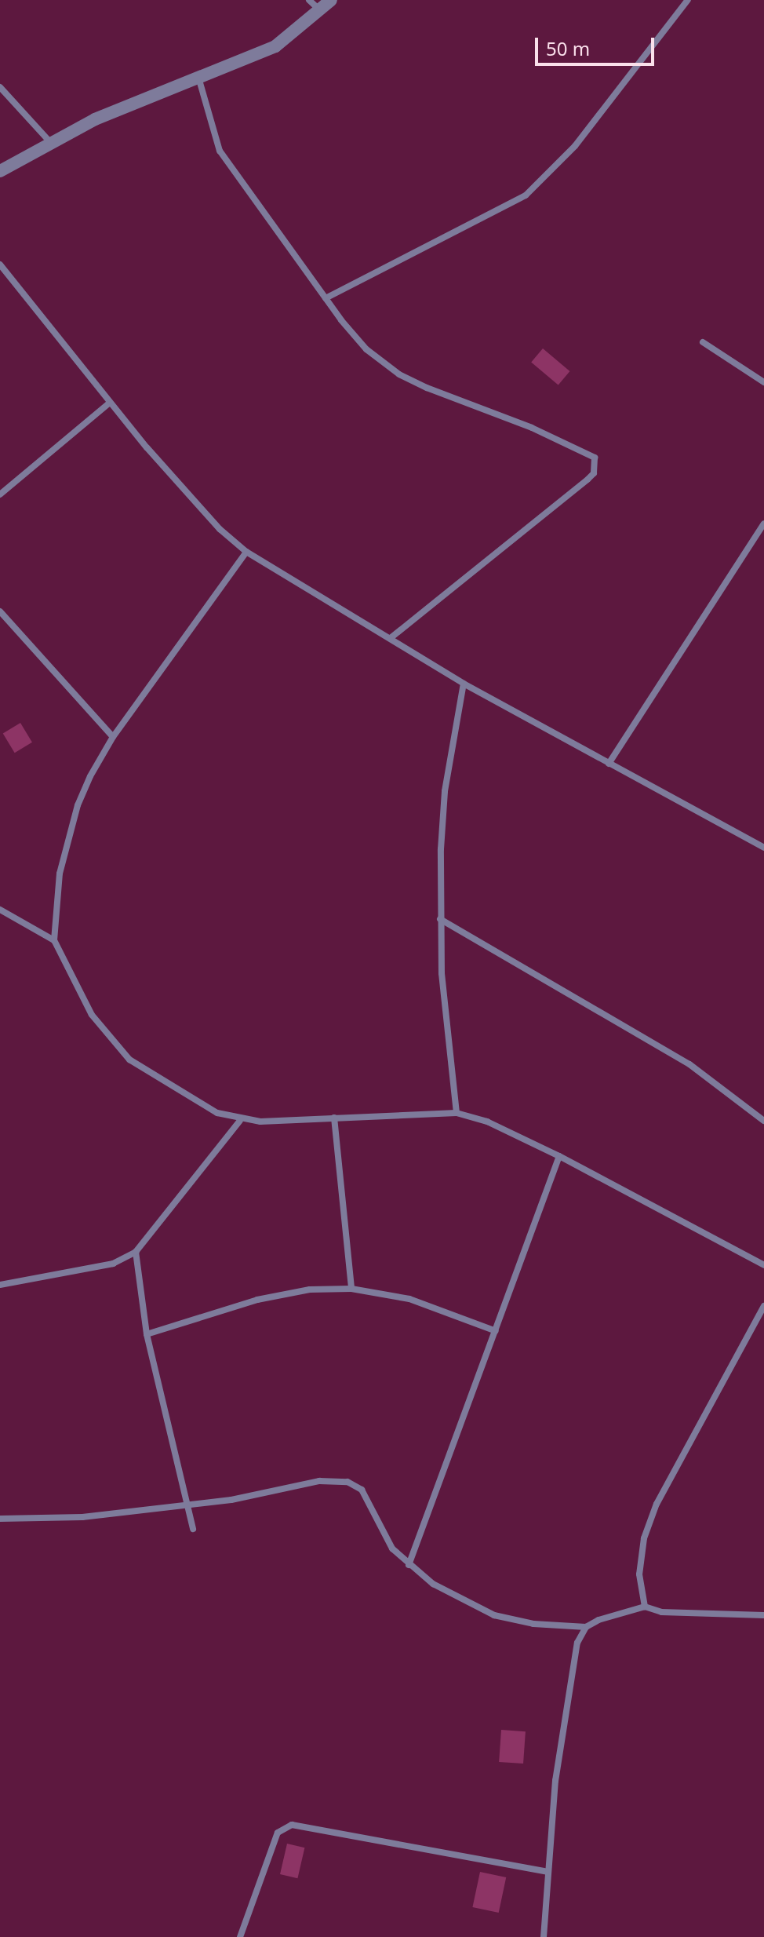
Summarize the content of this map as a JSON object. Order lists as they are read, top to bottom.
{
  "scale_bar": "50 m"
}
